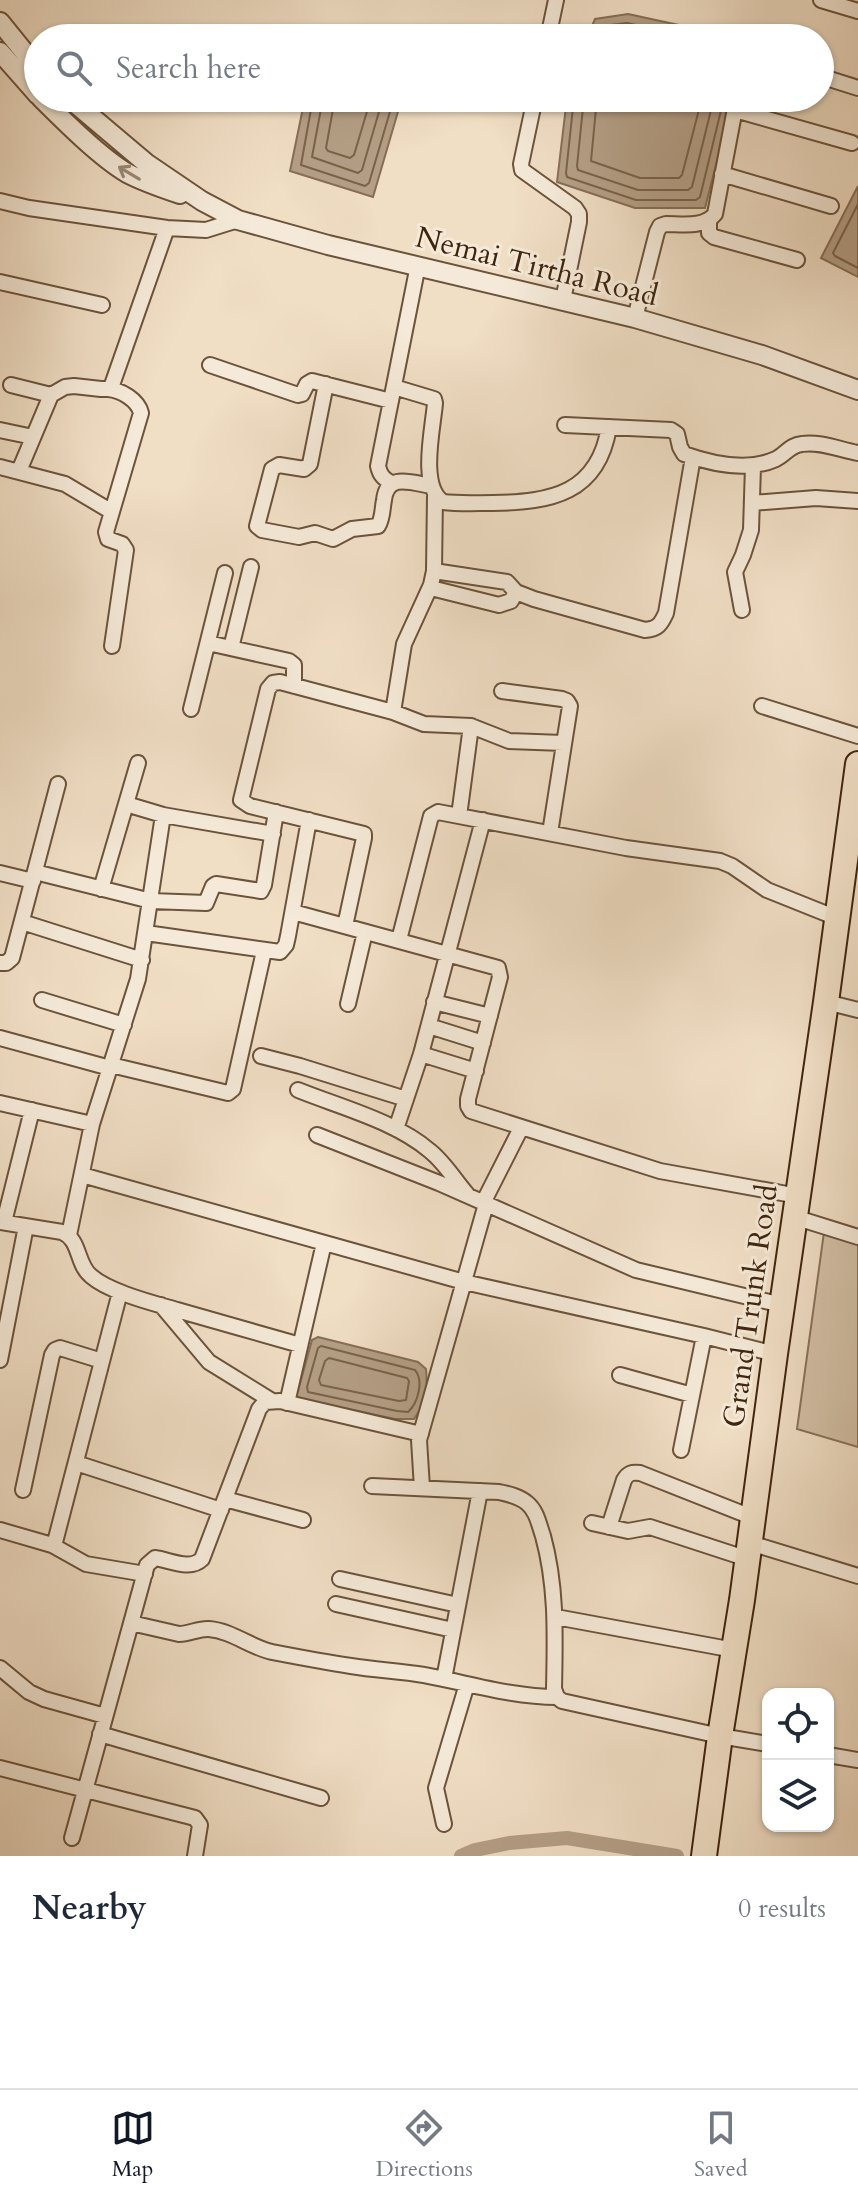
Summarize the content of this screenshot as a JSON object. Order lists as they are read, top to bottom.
{
  "streets": {
    "main road": ["Grand Trunk Road"],
    "street": ["Nemai Tirtha Road"]
  },
  "page": {
    "search": "Search here",
    "heading": ["Nearby", "0 results"],
    "nav": ["Map", "Directions", "Saved"]
  }
}
